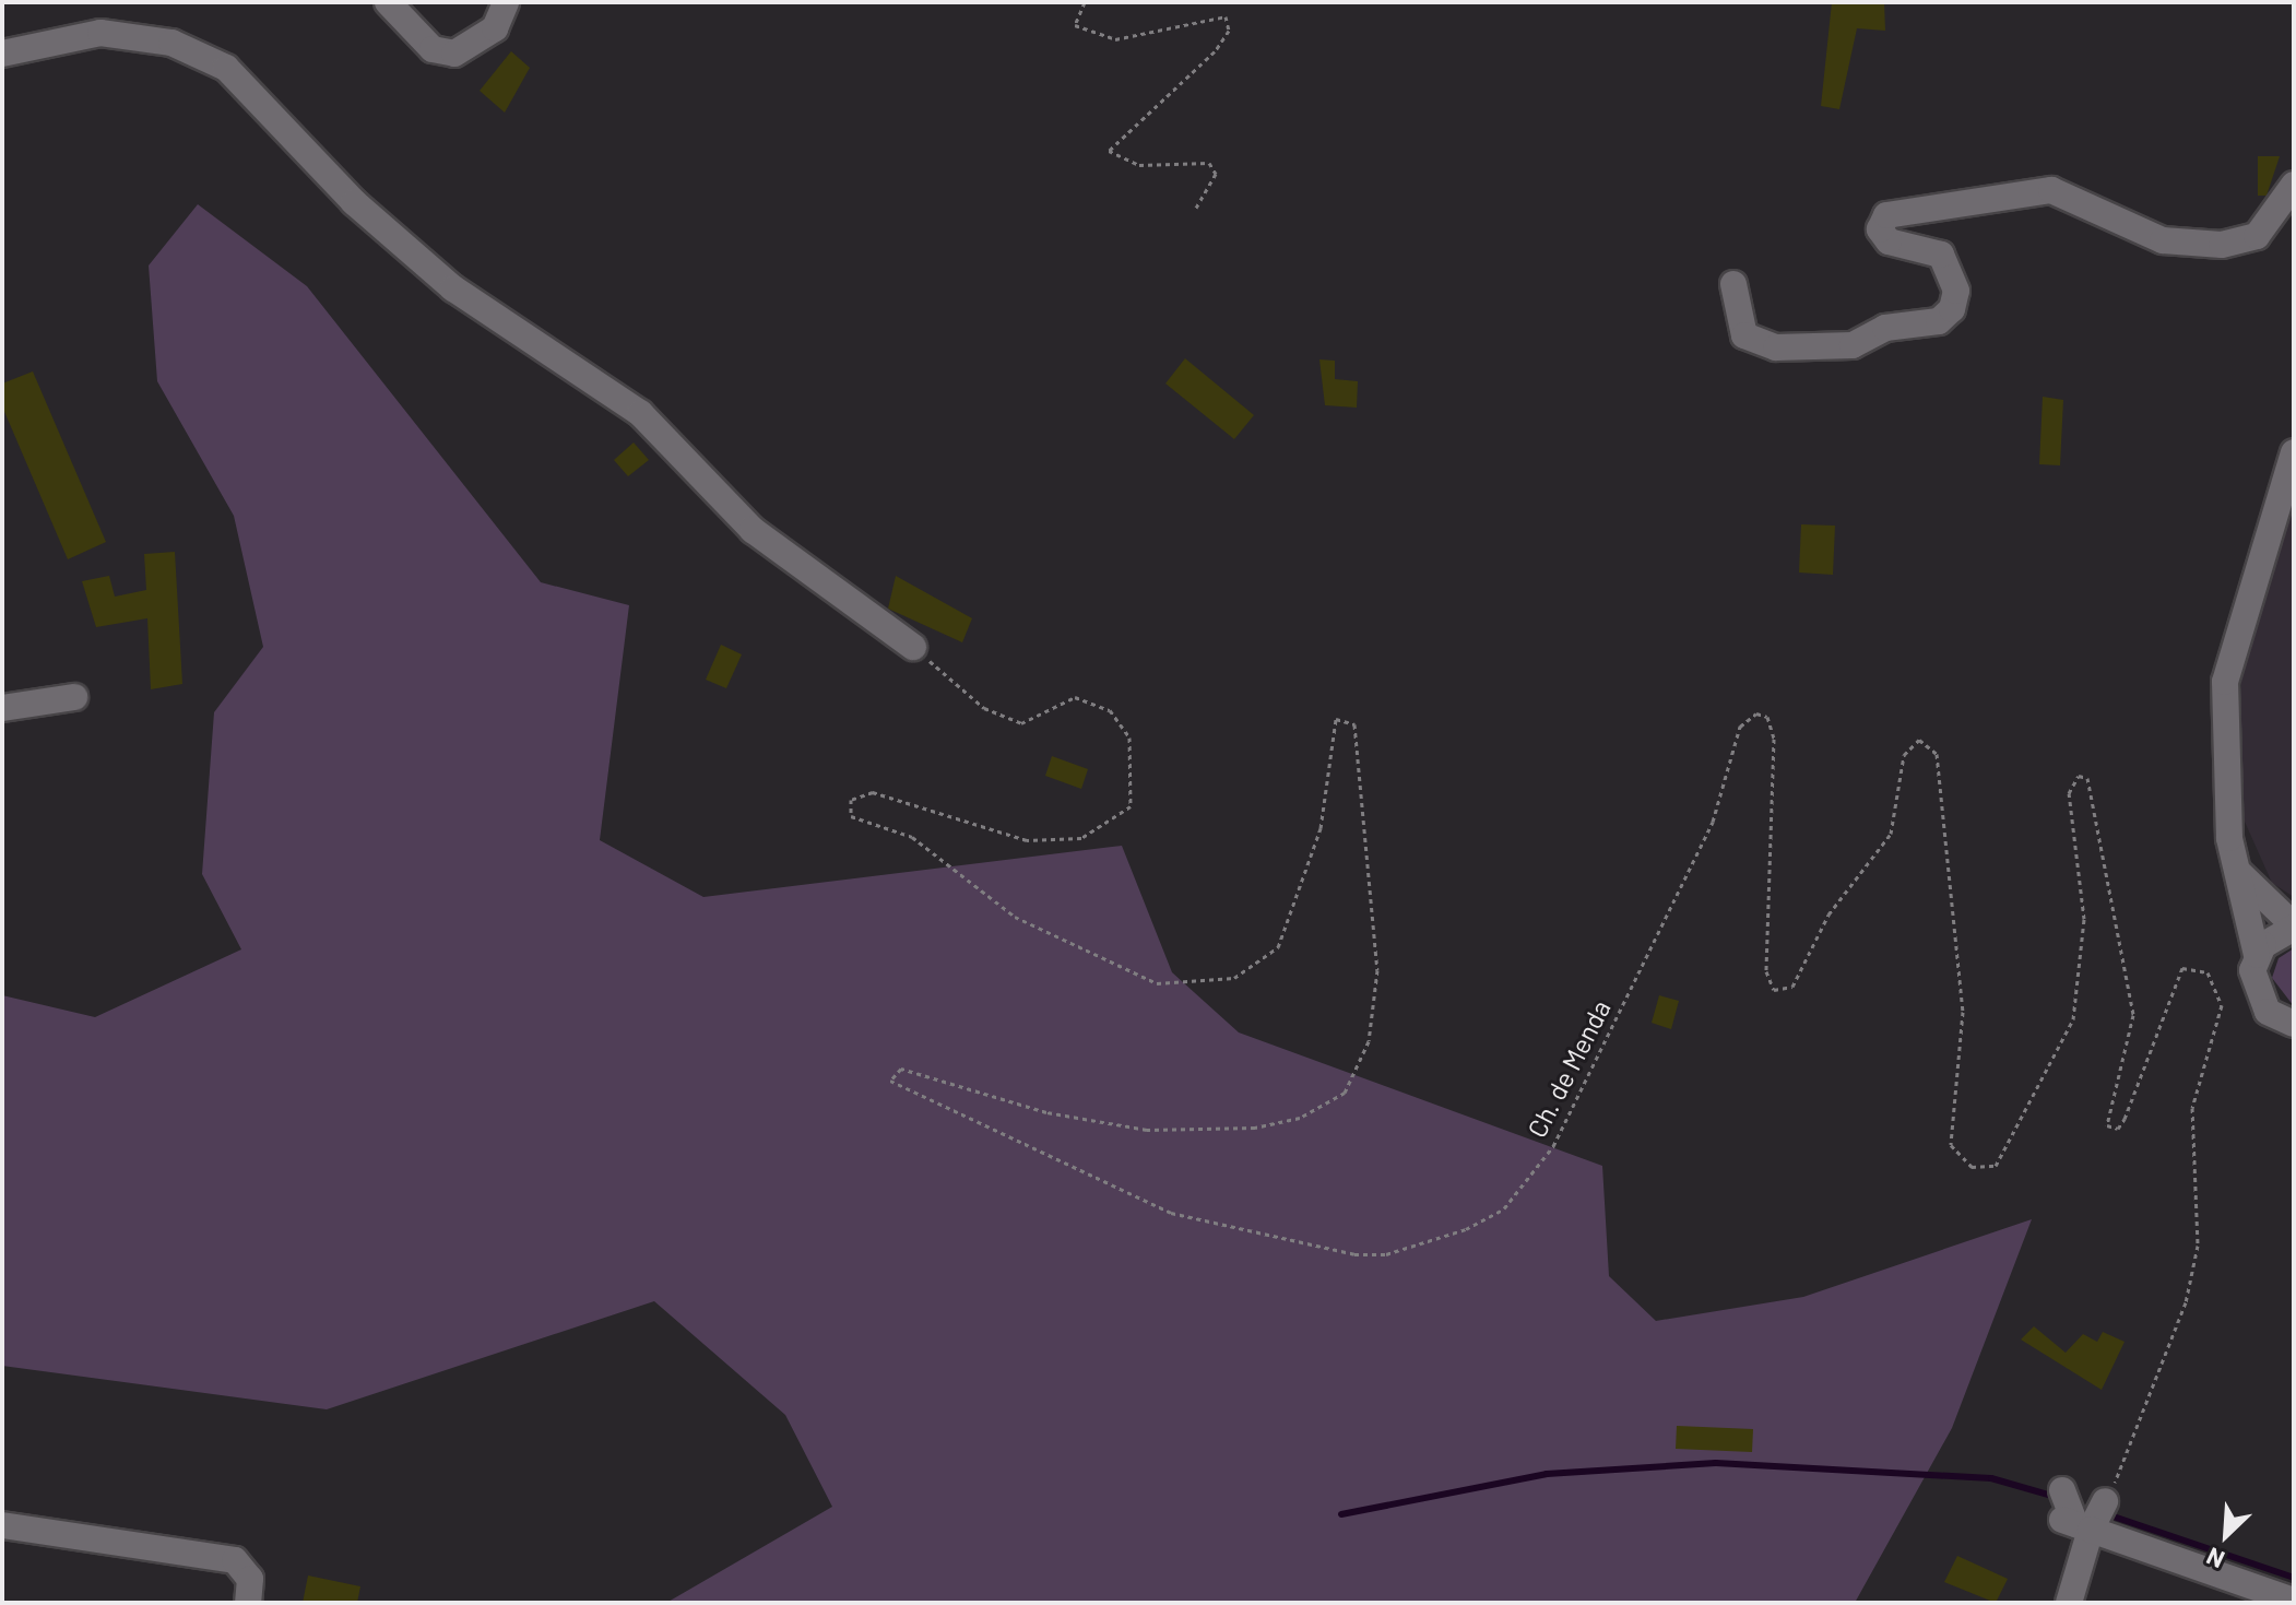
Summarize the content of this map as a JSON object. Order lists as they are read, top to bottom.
{
  "streets": {
    "path": ["Ch. de Menda"]
  },
  "north": "bottom left"
}
